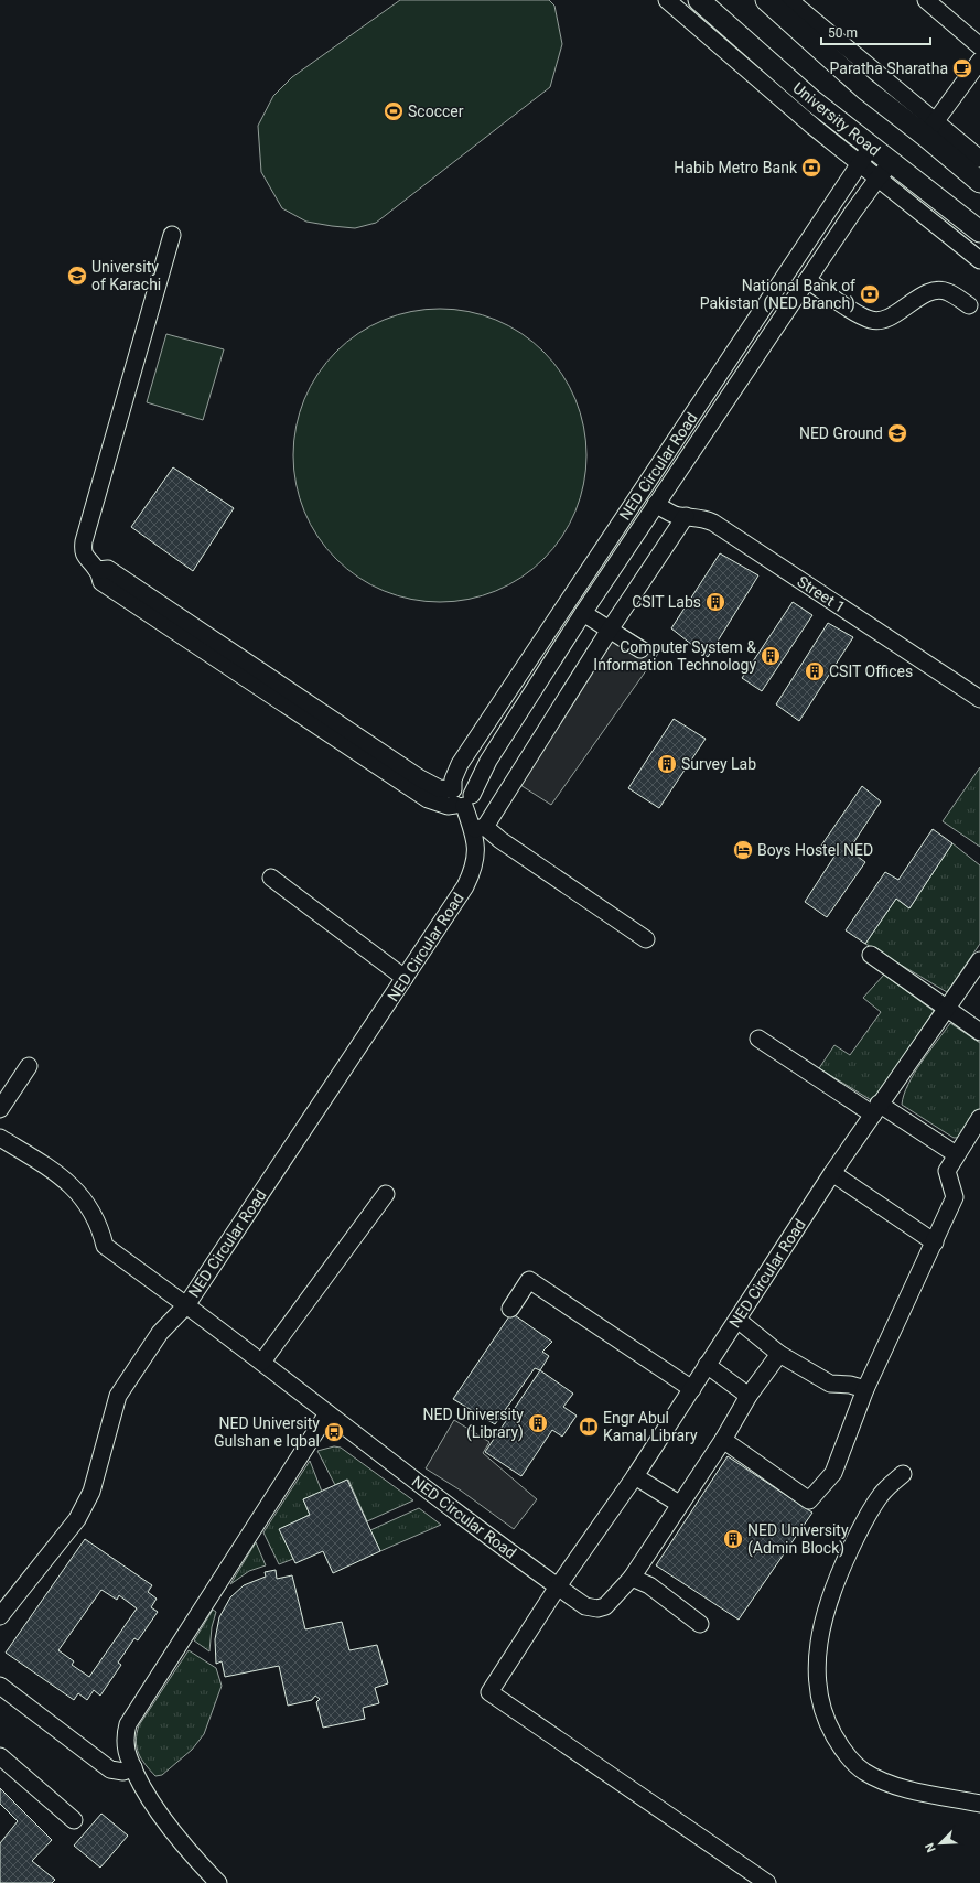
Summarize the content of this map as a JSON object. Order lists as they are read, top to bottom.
{
  "streets": {
    "main road": ["University Road"],
    "street": ["NED Circular Road", "Street 1"]
  },
  "crossings": [
    ["University Road", "NED Circular Road"],
    ["NED Circular Road", "Street 1"]
  ],
  "places": {
    "cafe": ["Paratha Sharatha"],
    "sports": ["Scoccer"],
    "bank": ["Habib Metro Bank", "National Bank of Pakistan (NED Branch)"],
    "school or university": ["University of Karachi", "NED Ground"],
    "building": [
      "CSIT Labs",
      "Computer System & Information Technology",
      "CSIT Offices",
      "Survey Lab",
      "NED University (Library)",
      "NED University (Admin Block)"
    ],
    "hotel": ["Boys Hostel NED"],
    "library": ["Engr Abul Kamal Library"],
    "bus stop": ["NED University Gulshan e Iqbal"]
  },
  "scale_bar": "50 m",
  "north": "bottom left"
}
